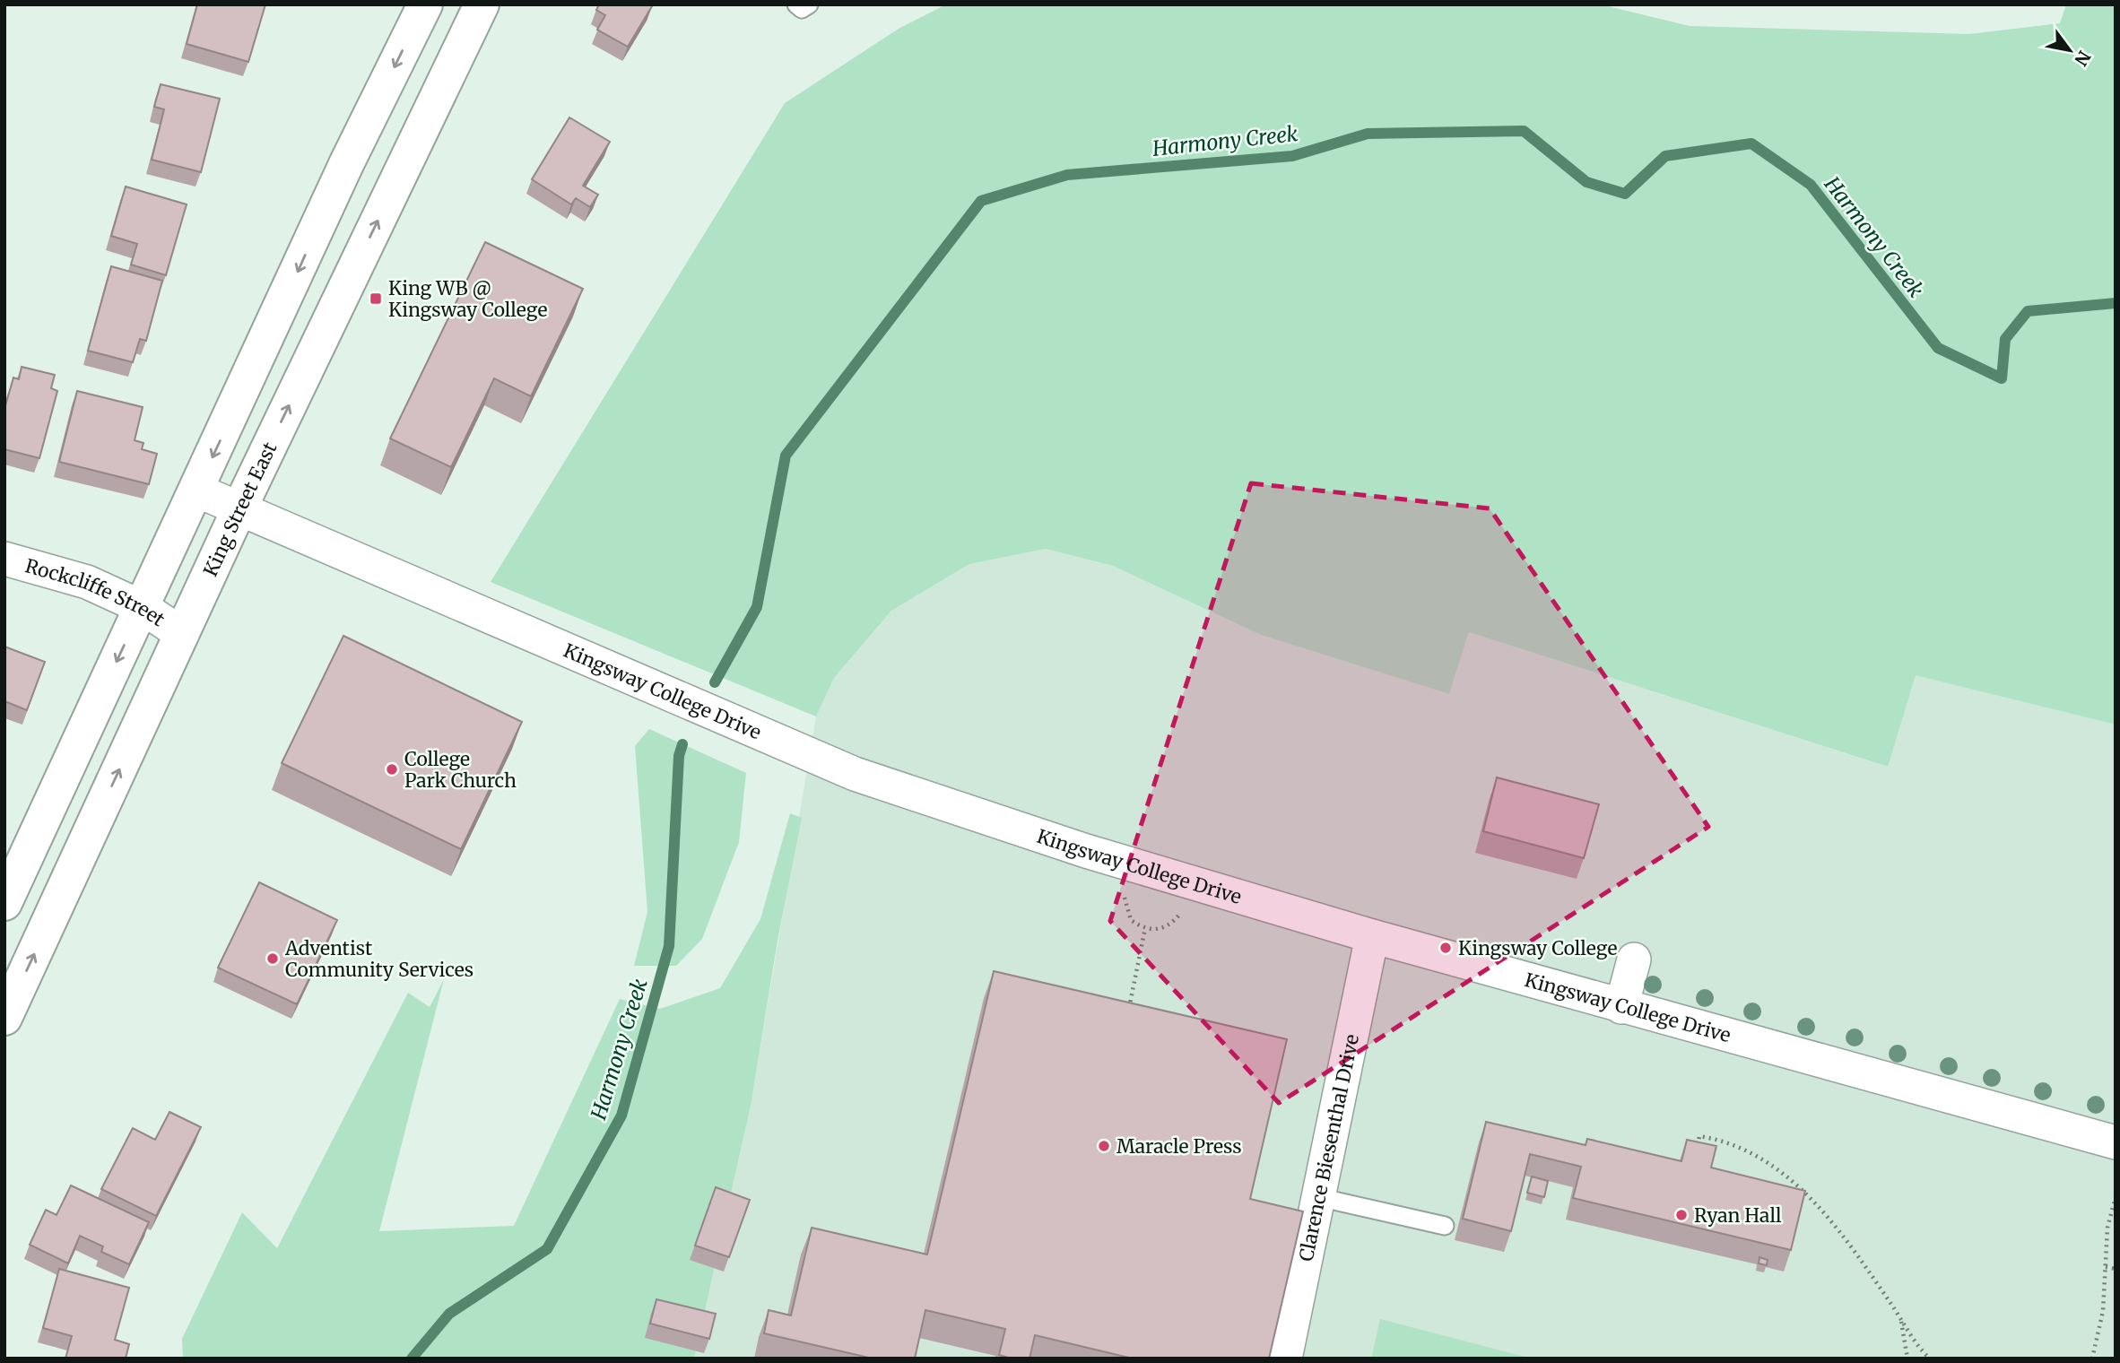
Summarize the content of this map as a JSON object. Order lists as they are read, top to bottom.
{
  "streets": {
    "main road": ["King Street East"],
    "street": ["Rockcliffe Street", "Kingsway College Drive", "Clarence Biesenthal Drive"]
  },
  "crossings": [
    ["King Street East", "Rockcliffe Street"],
    ["King Street East", "Kingsway College Drive"],
    ["Kingsway College Drive", "Clarence Biesenthal Drive"]
  ],
  "water": ["Harmony Creek"],
  "places": {
    "transit": ["King WB @ Kingsway College"],
    "other": [
      "College Park Church",
      "Kingsway College",
      "Adventist Community Services",
      "Maracle Press",
      "Ryan Hall"
    ]
  },
  "north": "bottom right"
}
